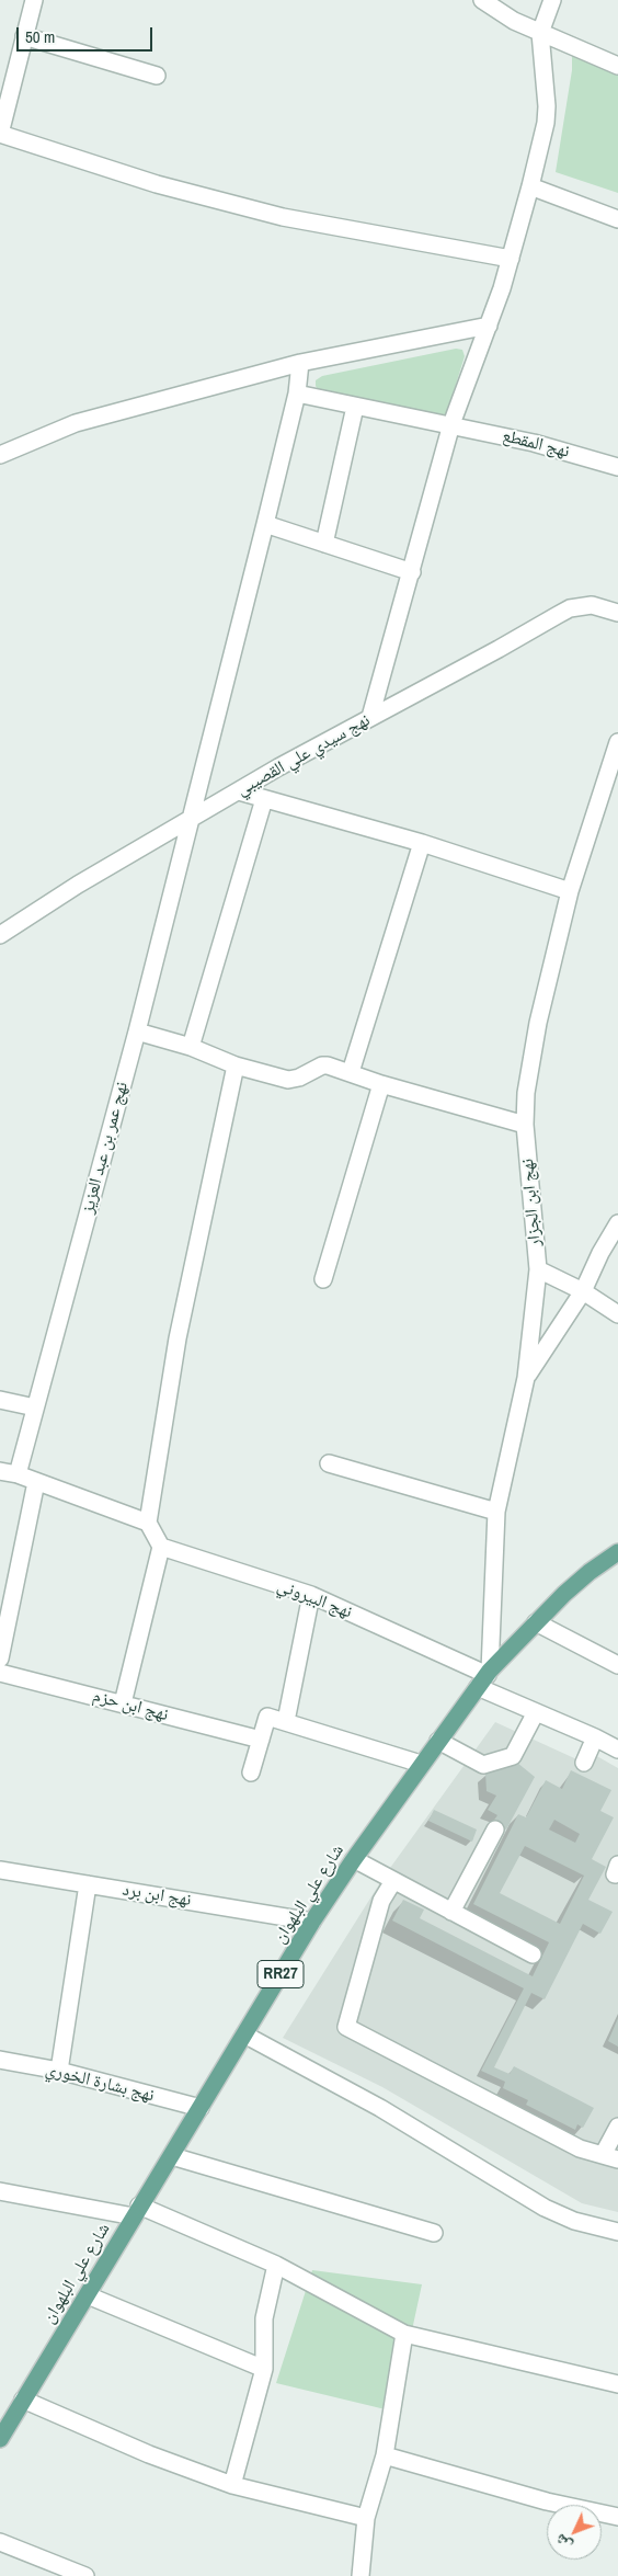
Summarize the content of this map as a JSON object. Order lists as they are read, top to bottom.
{
  "streets": {
    "main road": ["شارع علي البلهوان", "RR27"],
    "street": [
      "نهج المقطع",
      "نهج سيدي علي القصيبي",
      "نهج عمر بن عبد العزيز",
      "نهج ابن الجزار",
      "نهج البيروني",
      "نهج ابن حزم",
      "نهج ابن برد",
      "نهج بشارة الخوري"
    ]
  },
  "crossings": [
    ["نهج المقطع", "نهج عمر بن عبد العزيز"],
    ["نهج سيدي علي القصيبي", "نهج عمر بن عبد العزيز"],
    ["نهج ابن الجزار", "نهج البيروني"],
    ["نهج ابن الجزار", "شارع علي البلهوان"],
    ["نهج البيروني", "شارع علي البلهوان"],
    ["شارع علي البلهوان", "نهج ابن برد"],
    ["شارع علي البلهوان", "نهج بشارة الخوري"]
  ],
  "scale_bar": "50 m",
  "north": "bottom left"
}
